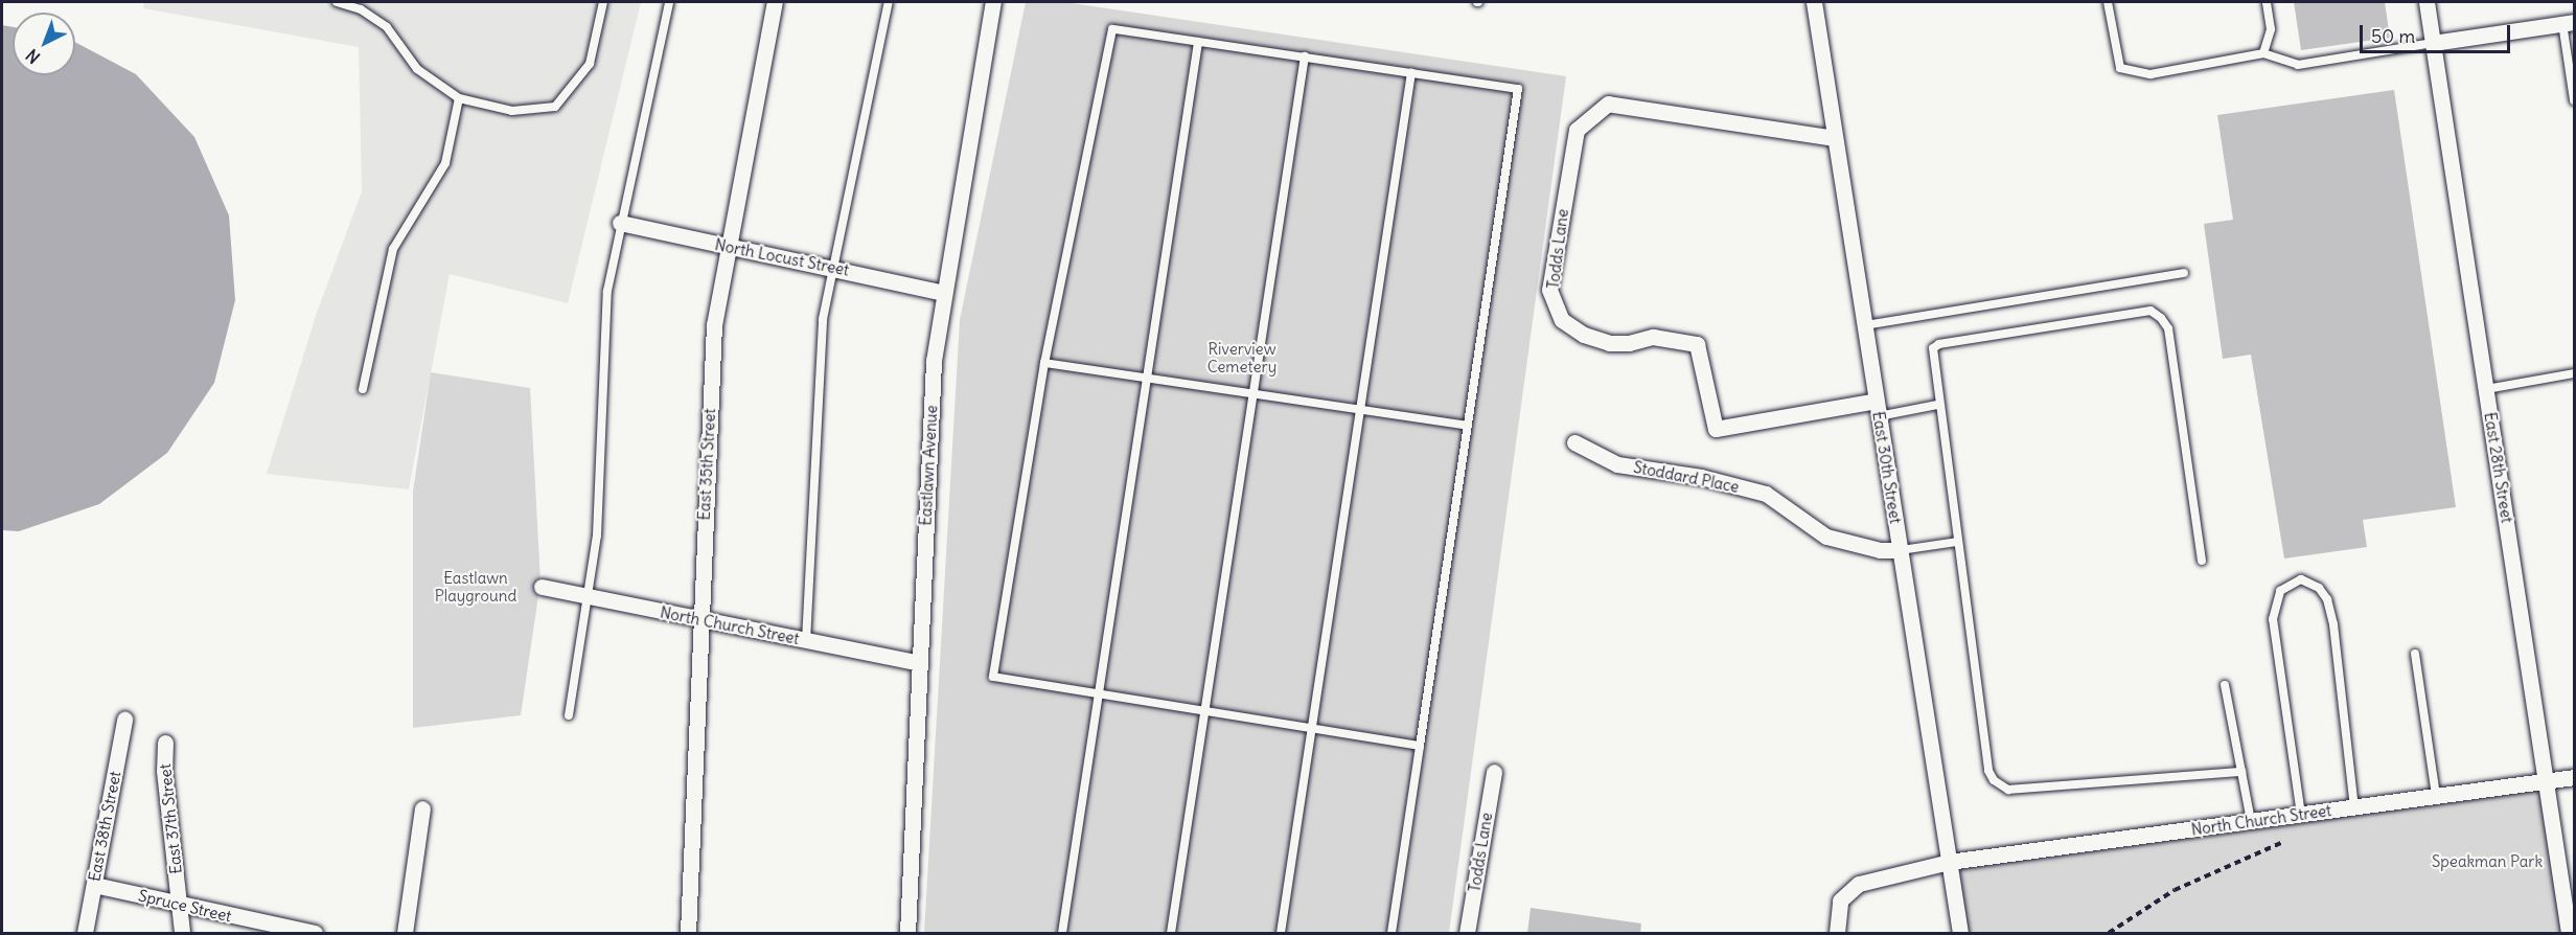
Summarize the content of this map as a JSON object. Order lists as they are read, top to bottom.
{
  "streets": {
    "street": [
      "Todds Lane",
      "North Locust Street",
      "East 35th Street",
      "Eastlawn Avenue",
      "East 30th Street",
      "East 28th Street",
      "Stoddard Place",
      "North Church Street",
      "East 37th Street",
      "East 38th Street",
      "Spruce Street"
    ]
  },
  "crossings": [
    ["Todds Lane", "East 30th Street"],
    ["North Locust Street", "East 35th Street"],
    ["North Locust Street", "Eastlawn Avenue"],
    ["East 35th Street", "North Church Street"],
    ["Eastlawn Avenue", "North Church Street"],
    ["East 30th Street", "Stoddard Place"],
    ["East 30th Street", "North Church Street"],
    ["East 28th Street", "North Church Street"],
    ["East 37th Street", "Spruce Street"],
    ["East 38th Street", "Spruce Street"]
  ],
  "parks": ["Riverview Cemetery", "Eastlawn Playground", "Speakman Park"],
  "scale_bar": "50 m",
  "north": "bottom left"
}
